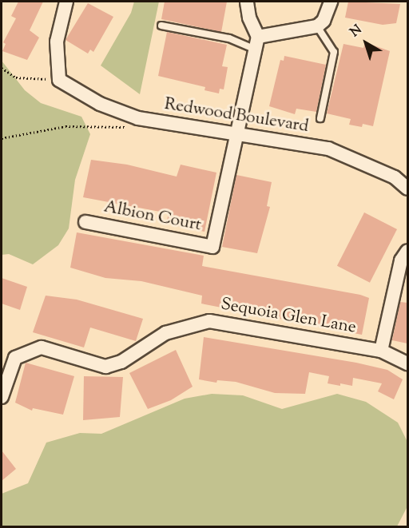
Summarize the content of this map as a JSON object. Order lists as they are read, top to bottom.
{
  "streets": {
    "street": ["Redwood Boulevard", "Albion Court", "Sequoia Glen Lane"]
  },
  "crossings": [
    ["Redwood Boulevard", "Albion Court"]
  ],
  "north": "top left"
}
